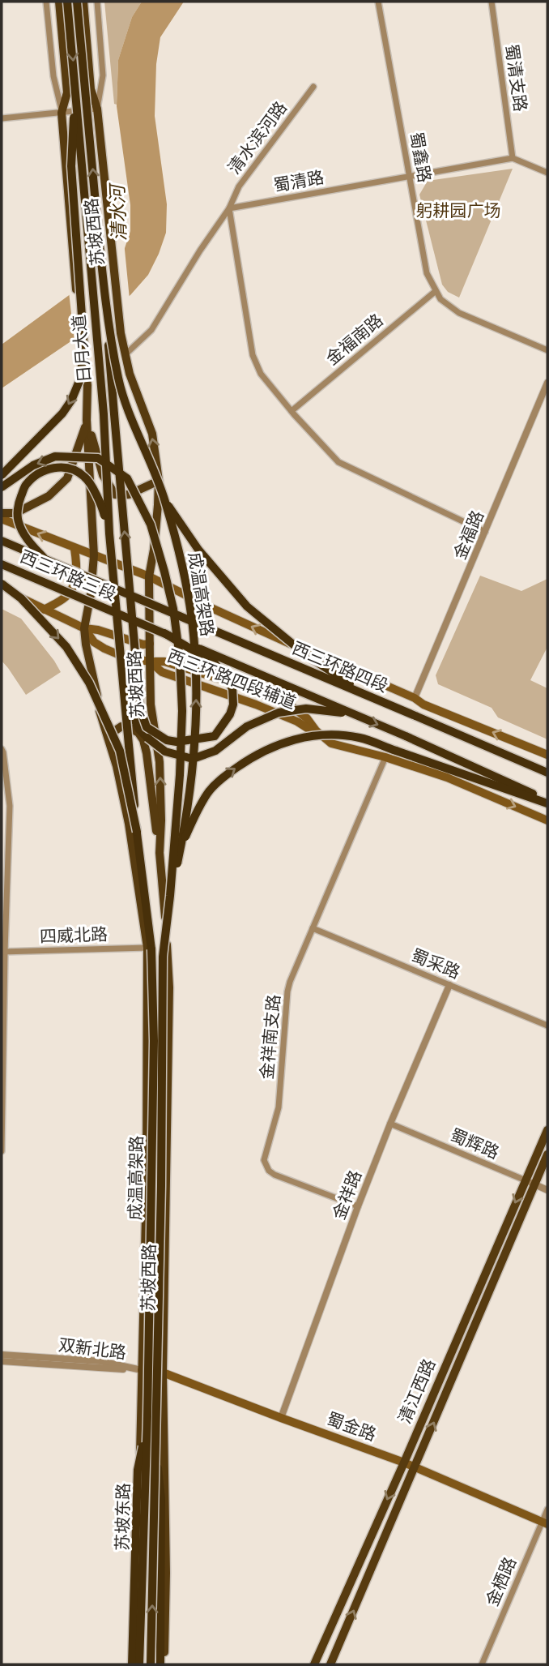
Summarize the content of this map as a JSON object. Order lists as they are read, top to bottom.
{
  "streets": {
    "highway": [
      "日月大道",
      "西三环路三段",
      "成温高架路",
      "西三环路四段"
    ],
    "main road": [
      "苏坡西路",
      "西三环路四段辅道",
      "清江西路",
      "蜀金路",
      "苏坡东路"
    ],
    "street": [
      "蜀清支路",
      "清水滨河路",
      "蜀鑫路",
      "蜀清路",
      "金福南路",
      "金福路",
      "四威北路",
      "蜀采路",
      "金祥南支路",
      "蜀辉路",
      "金祥路",
      "双新北路",
      "金栖路"
    ]
  },
  "crossings": [
    ["蜀清支路", "蜀清路"],
    ["清水滨河路", "蜀清路"],
    ["蜀鑫路", "蜀清路"],
    ["蜀鑫路", "金福南路"],
    ["苏坡西路", "西三环路四段辅道"],
    ["苏坡西路", "四威北路"],
    ["苏坡西路", "双新北路"],
    ["苏坡西路", "蜀金路"],
    ["苏坡西路", "苏坡东路"],
    ["日月大道", "成温高架路"],
    ["西三环路三段", "西三环路四段"],
    ["成温高架路", "苏坡东路"],
    ["西三环路四段辅道", "金祥南支路"],
    ["蜀采路", "金祥南支路"],
    ["蜀采路", "金祥路"],
    ["金祥南支路", "金祥路"],
    ["蜀辉路", "金祥路"],
    ["蜀辉路", "清江西路"],
    ["金祥路", "蜀金路"],
    ["双新北路", "蜀金路"],
    ["双新北路", "苏坡东路"],
    ["清江西路", "蜀金路"],
    ["蜀金路", "苏坡东路"],
    ["蜀金路", "金栖路"]
  ],
  "water": ["清水河"],
  "parks": ["躬耕园广场"]
}
